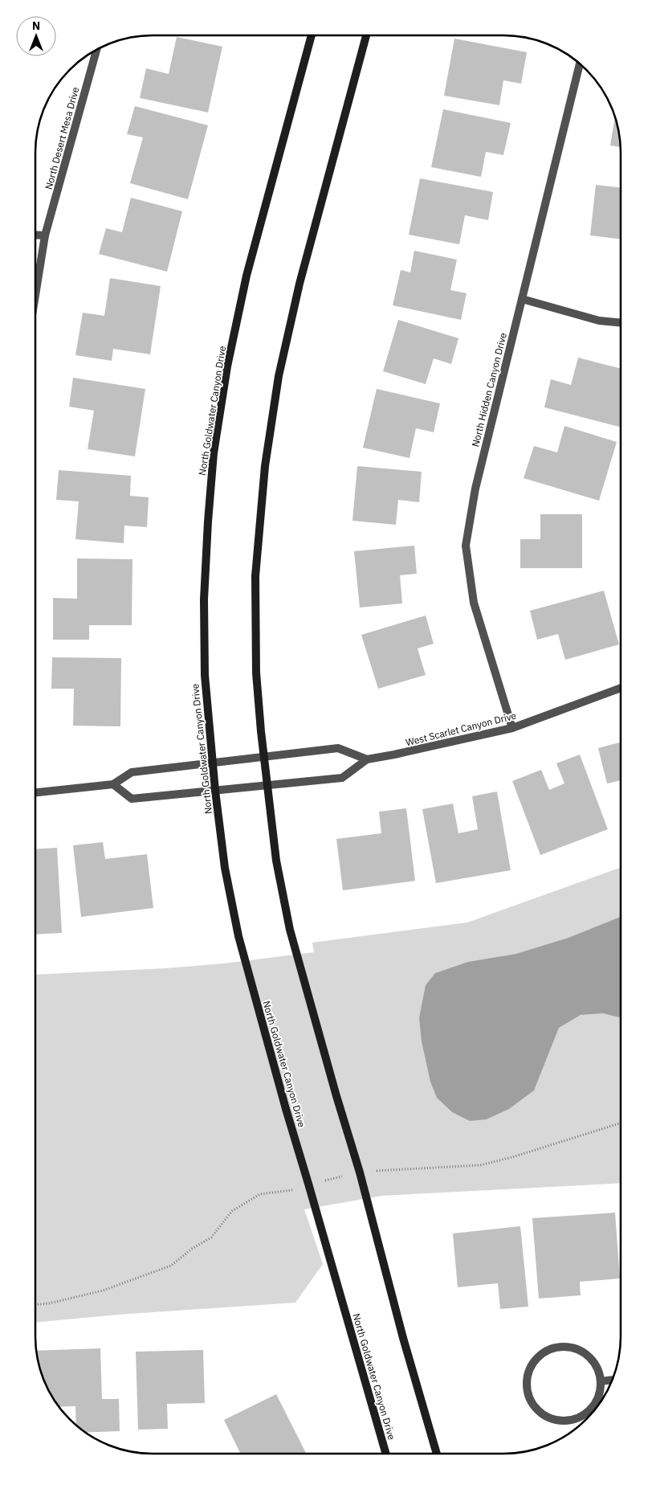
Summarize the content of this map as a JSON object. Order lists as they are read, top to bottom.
{
  "streets": {
    "street": [
      "North Desert Mesa Drive",
      "North Hidden Canyon Drive",
      "North Goldwater Canyon Drive",
      "West Scarlet Canyon Drive"
    ]
  },
  "crossings": [
    ["North Hidden Canyon Drive", "West Scarlet Canyon Drive"],
    ["North Goldwater Canyon Drive", "West Scarlet Canyon Drive"]
  ],
  "north": "top"
}
